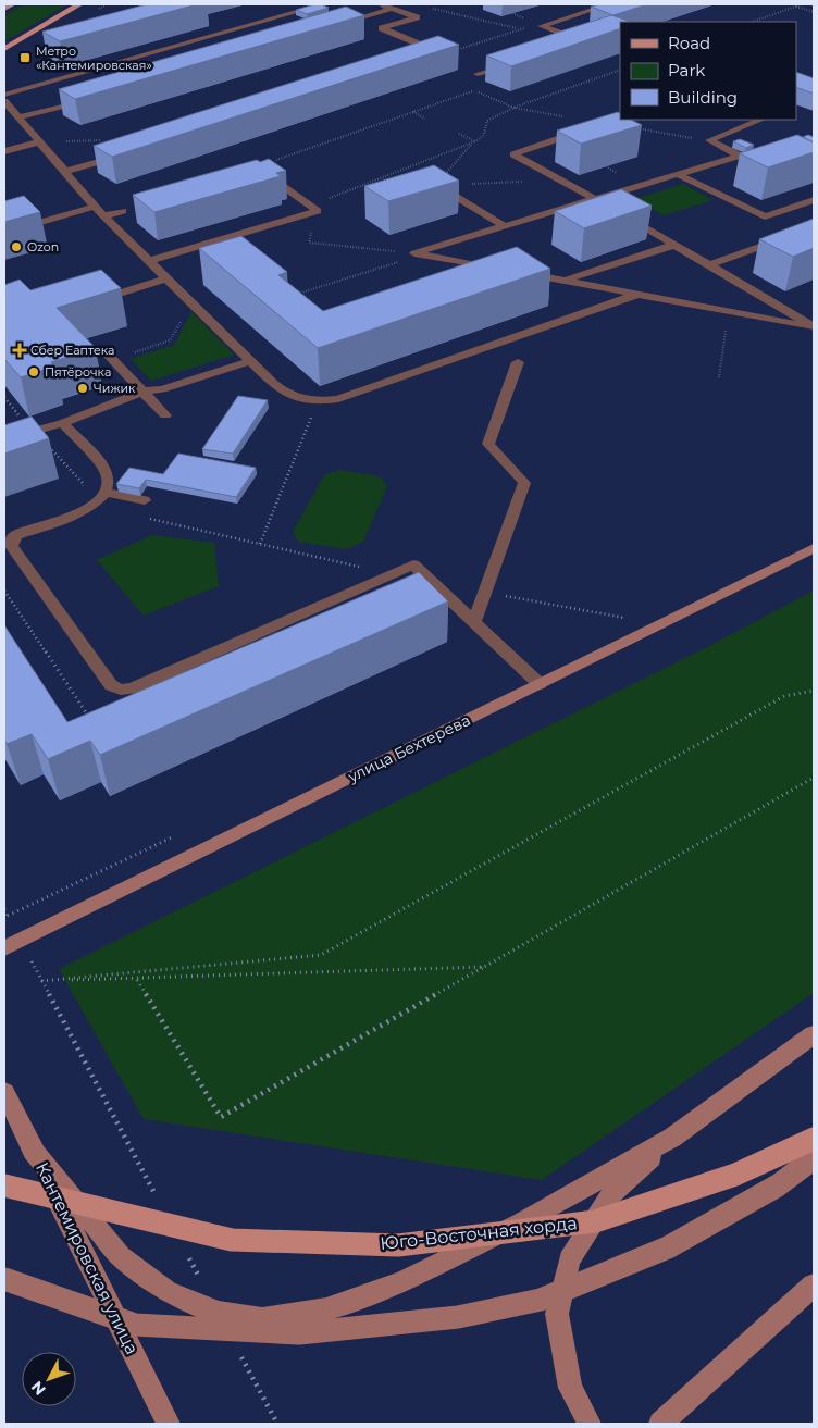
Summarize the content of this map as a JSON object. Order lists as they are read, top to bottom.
{
  "streets": {
    "main road": ["Юго-Восточная хорда"],
    "street": ["улица Бехтерева", "Кантемировская улица"]
  },
  "places": {
    "transit": ["Метро «Кантемировская»"],
    "other": ["Ozon", "Пятёрочка", "Чижик"],
    "health": ["Сбер Еаптека"]
  },
  "legend": ["Road", "Park", "Building"],
  "north": "bottom left"
}
